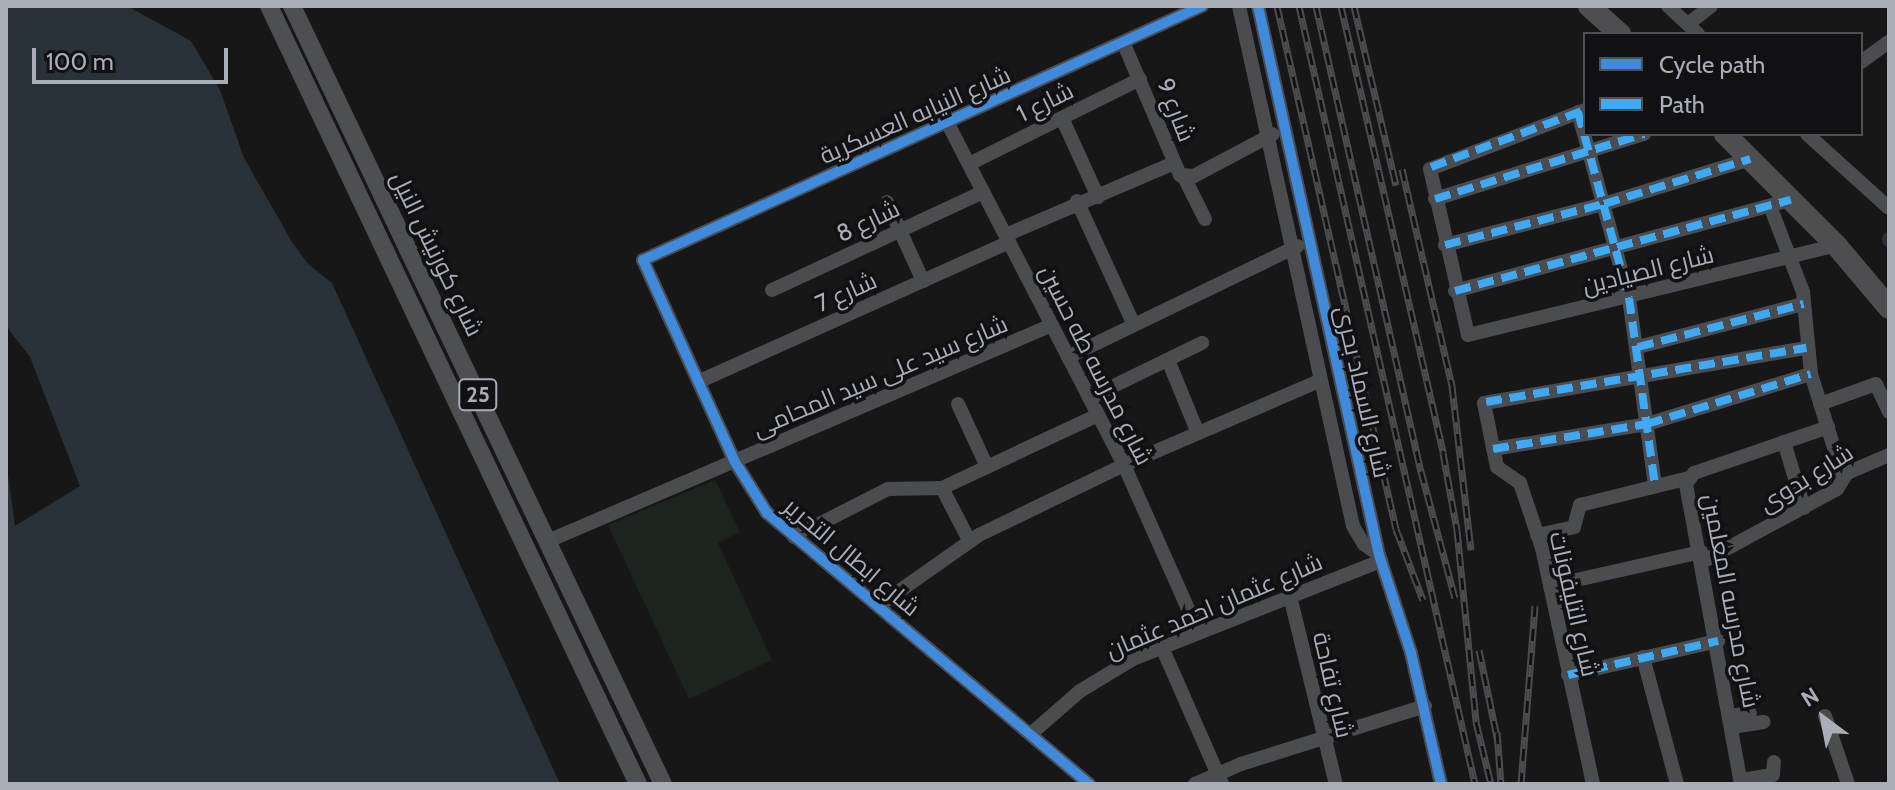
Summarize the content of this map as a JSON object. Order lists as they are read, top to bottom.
{
  "streets": {
    "main road": ["شارع كورنيش النيل", "25"],
    "street": [
      "شارع 1",
      "شارع 9",
      "شارع النيابه العسكرية",
      "شارع 8",
      "شارع الصيادين",
      "شارع 7",
      "شارع مدرسه طه حسين",
      "شارع سيد على سيد المحامى",
      "شارع السماد بحرى",
      "شارع بدوى",
      "شارع ابطال التحرير",
      "شارع مدرسه المعلمين",
      "شارع التليفونات",
      "شارع عثمان احمد عثمان",
      "شارع تفاحة"
    ]
  },
  "crossings": [
    ["شارع 1", "شارع 9"],
    ["شارع 1", "شارع مدرسه طه حسين"],
    ["شارع 9", "شارع النيابه العسكرية"],
    ["شارع 9", "شارع 7"],
    ["شارع 9", "شارع السماد بحرى"],
    ["شارع النيابه العسكرية", "شارع مدرسه طه حسين"],
    ["شارع النيابه العسكرية", "شارع ابطال التحرير"],
    ["شارع 8", "شارع مدرسه طه حسين"],
    ["شارع كورنيش النيل", "شارع سيد على سيد المحامى"],
    ["شارع 7", "شارع مدرسه طه حسين"],
    ["شارع 7", "شارع ابطال التحرير"],
    ["شارع مدرسه طه حسين", "شارع سيد على سيد المحامى"],
    ["شارع مدرسه طه حسين", "شارع عثمان احمد عثمان"],
    ["شارع سيد على سيد المحامى", "شارع ابطال التحرير"],
    ["شارع السماد بحرى", "شارع عثمان احمد عثمان"],
    ["شارع بدوى", "شارع مدرسه المعلمين"],
    ["شارع بدوى", "شارع التليفونات"],
    ["شارع ابطال التحرير", "شارع عثمان احمد عثمان"],
    ["شارع عثمان احمد عثمان", "شارع تفاحة"]
  ],
  "legend": ["Cycle path", "Path"],
  "scale_bar": "100 m",
  "north": "top left"
}
